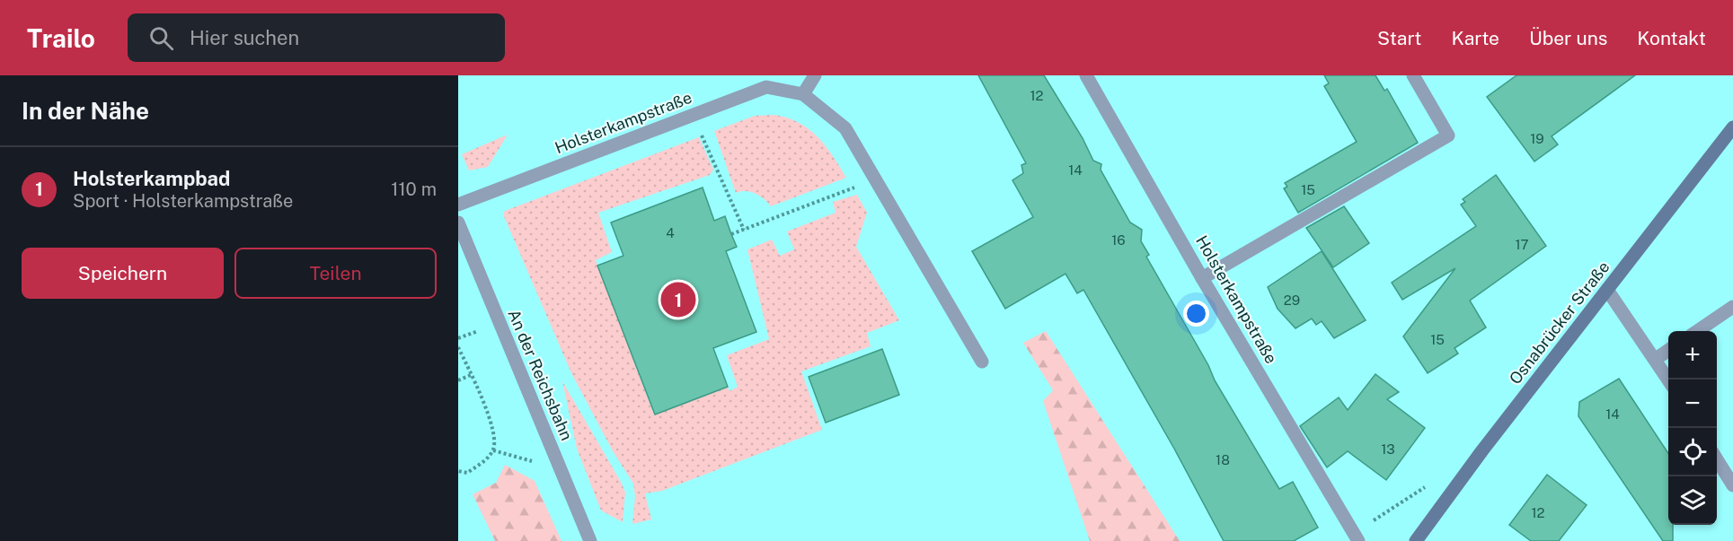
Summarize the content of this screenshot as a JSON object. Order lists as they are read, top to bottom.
{
  "streets": {
    "main road": ["Osnabrücker Straße"],
    "street": ["Holsterkampstraße", "An der Reichsbahn"]
  },
  "house_numbers": [
    "12",
    "19",
    "14",
    "15",
    "4",
    "16",
    "17",
    "29",
    "15",
    "14",
    "13",
    "18",
    "12"
  ],
  "page": {
    "header": "Trailo",
    "search": "Hier suchen",
    "nav": [
      "Start",
      "Karte",
      "Über uns",
      "Kontakt"
    ],
    "heading": "In der Nähe",
    "list": [
      {
        "mark": "1",
        "name": "Holsterkampbad",
        "note": "Sport · Holsterkampstraße",
        "value": "110 m"
      }
    ],
    "buttons": ["Speichern", "Teilen"],
    "pins": "1",
    "map_buttons": ["+", "−"]
  }
}
